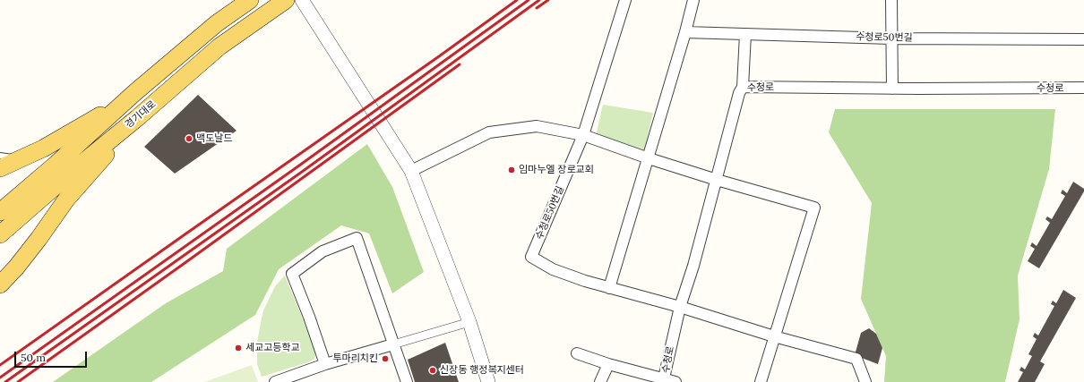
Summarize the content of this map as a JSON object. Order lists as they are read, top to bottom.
{
  "streets": {
    "main road": ["경기대로"],
    "street": ["수청로50번길", "수청로"]
  },
  "crossings": [
    ["수청로50번길", "수청로"]
  ],
  "places": [
    "맥도날드",
    "임마누엘 장로교회",
    "세교고등학교",
    "투마리치킨",
    "신장동 행정복지센터"
  ],
  "scale_bar": "50 m"
}
